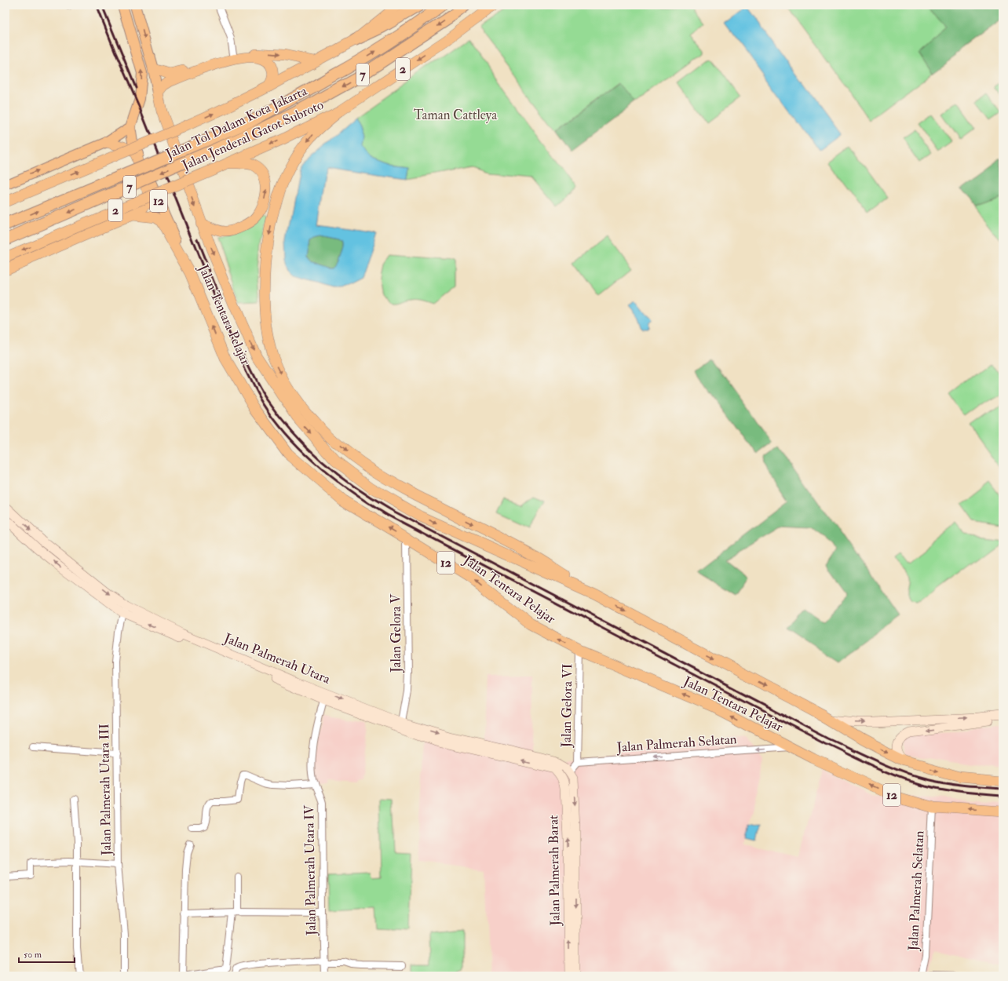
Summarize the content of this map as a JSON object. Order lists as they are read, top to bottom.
{
  "streets": {
    "highway": [
      "2",
      "7",
      "Jalan Tol Dalam Kota Jakarta",
      "Jalan Jenderal Gatot Subroto",
      "12",
      "Jalan Tentara Pelajar"
    ],
    "main road": ["Jalan Palmerah Utara", "Jalan Palmerah Barat"],
    "street": [
      "Jalan Gelora V",
      "Jalan Gelora VI",
      "Jalan Palmerah Selatan",
      "Jalan Palmerah Utara III",
      "Jalan Palmerah Utara IV"
    ]
  },
  "crossings": [
    ["Jalan Tentara Pelajar", "Jalan Gelora V"],
    ["Jalan Tentara Pelajar", "Jalan Gelora VI"],
    ["Jalan Tentara Pelajar", "Jalan Palmerah Selatan"],
    ["Jalan Gelora V", "Jalan Palmerah Utara"],
    ["Jalan Palmerah Utara", "Jalan Palmerah Utara III"],
    ["Jalan Palmerah Utara", "Jalan Palmerah Utara IV"],
    ["Jalan Palmerah Utara", "Jalan Palmerah Barat"],
    ["Jalan Gelora VI", "Jalan Palmerah Selatan"]
  ],
  "one_way": ["Jalan Palmerah Selatan"],
  "parks": ["Taman Cattleya"],
  "scale_bar": "50 m"
}
